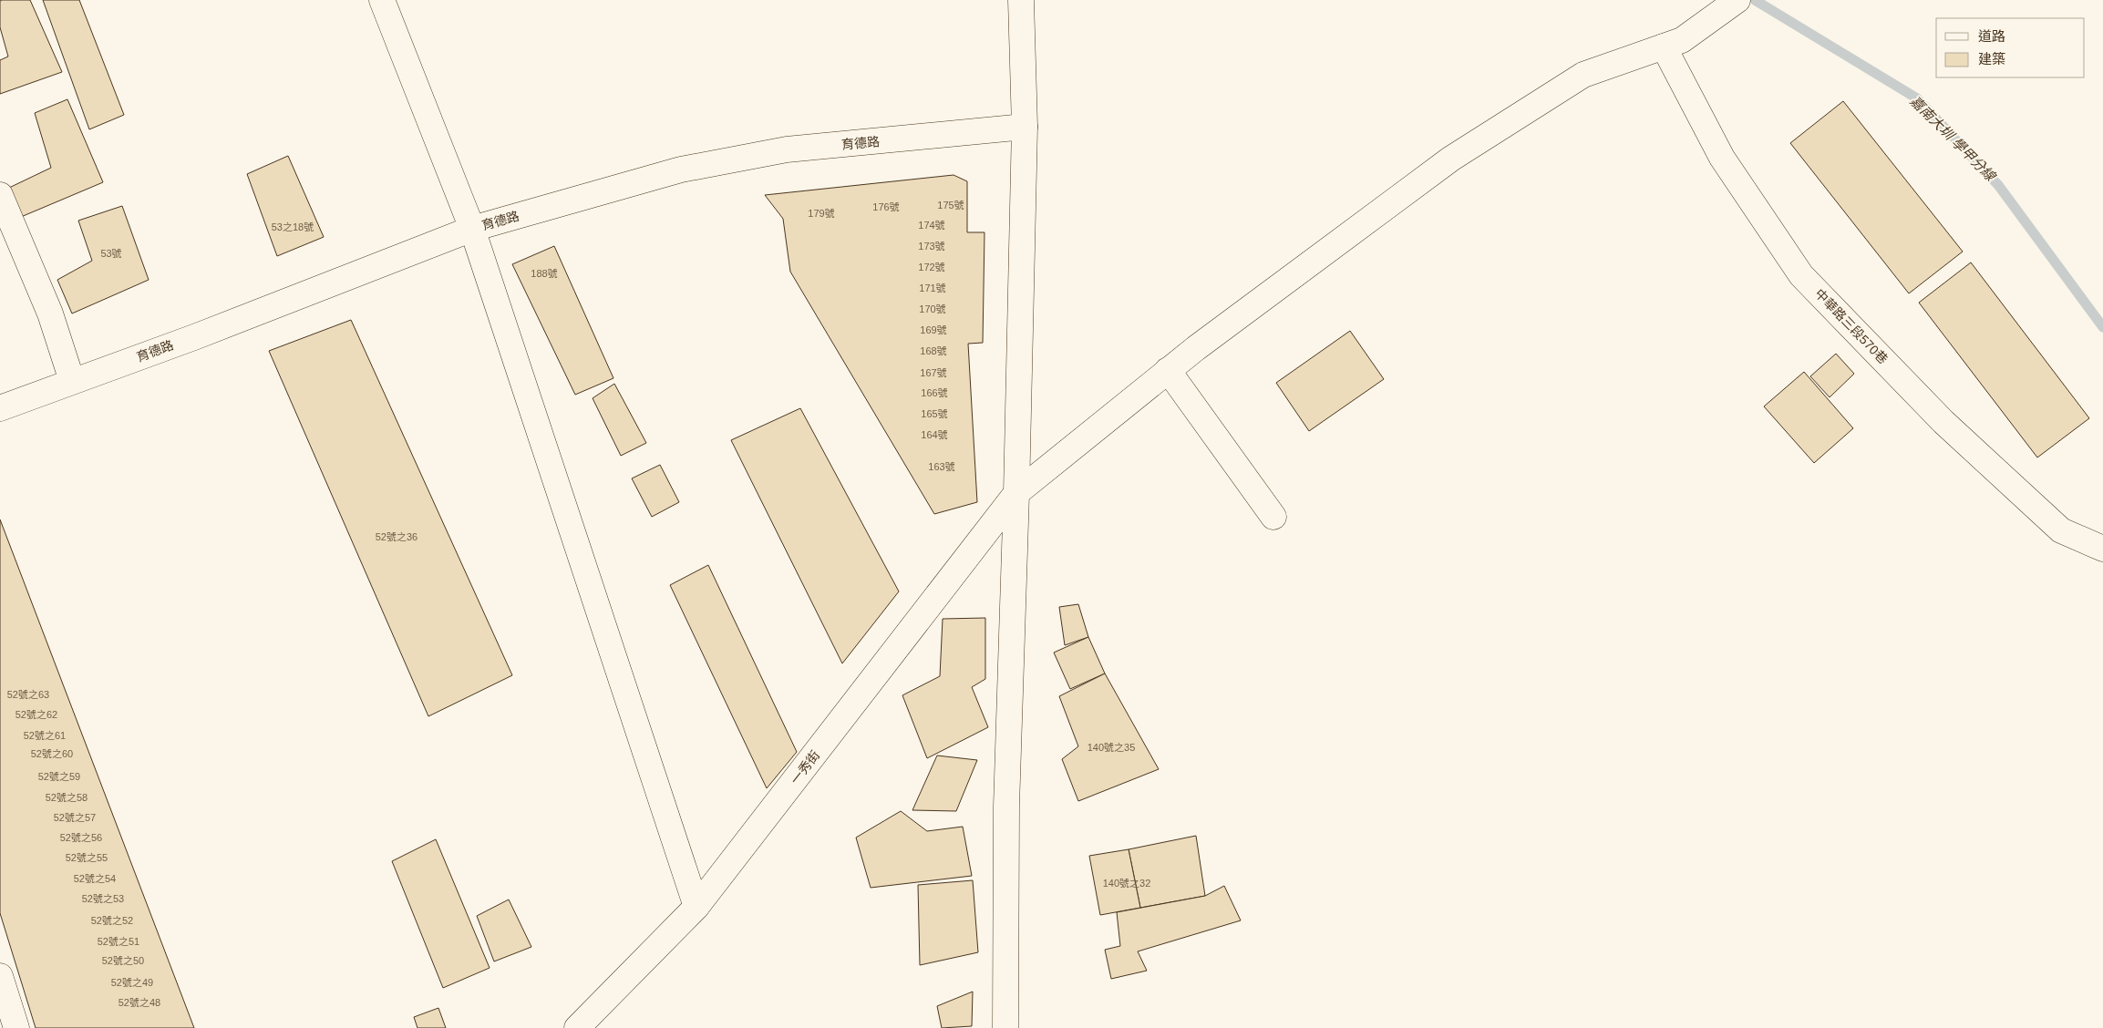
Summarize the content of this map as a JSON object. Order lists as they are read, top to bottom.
{
  "streets": {
    "street": ["育德路", "中華路三段570巷", "一秀街"]
  },
  "crossings": [
    ["中華路三段570巷", "一秀街"]
  ],
  "water": ["嘉南大圳 學甲分線"],
  "house_numbers": [
    "175號",
    "176號",
    "179號",
    "174號",
    "53之18號",
    "173號",
    "53號",
    "172號",
    "188號",
    "171號",
    "170號",
    "169號",
    "168號",
    "167號",
    "166號",
    "165號",
    "164號",
    "163號",
    "52號之36",
    "52號之63",
    "52號之62",
    "52號之61",
    "140號之35",
    "52號之60",
    "52號之59",
    "52號之58",
    "52號之57",
    "52號之56",
    "52號之55",
    "52號之54",
    "140號之32",
    "52號之53",
    "52號之52",
    "52號之51",
    "52號之50",
    "52號之49",
    "52號之48"
  ],
  "legend": ["道路", "建築"]
}
